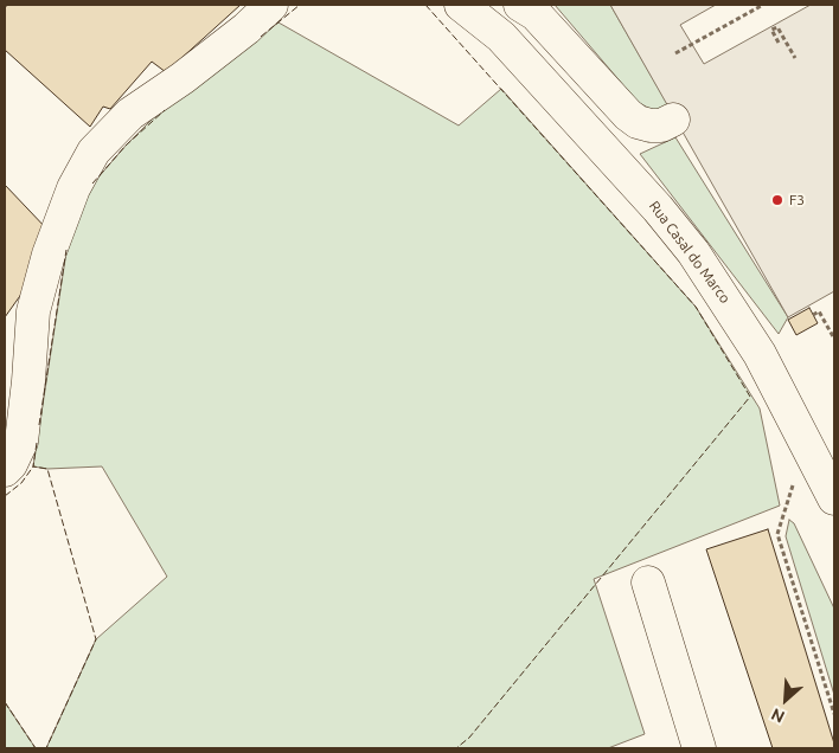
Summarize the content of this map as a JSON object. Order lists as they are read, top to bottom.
{
  "streets": {
    "street": ["Rua Casal do Marco"]
  },
  "places": ["F3"],
  "north": "bottom left"
}
